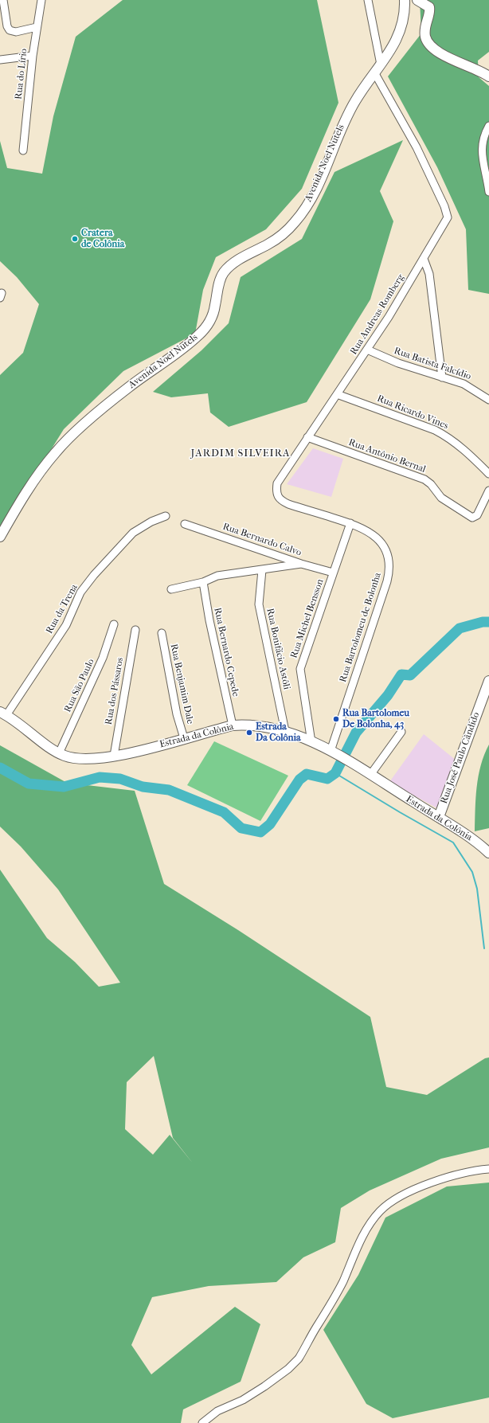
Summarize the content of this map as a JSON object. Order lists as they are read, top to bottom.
{
  "streets": {
    "street": [
      "Rua do Lírio",
      "Avenida Noel Nutels",
      "Rua Andreas Romberg",
      "Rua Batista Falcídio",
      "Rua Ricardo Vines",
      "Rua Antônio Bernal",
      "Rua Bernardo Calvo",
      "Rua da Trena",
      "Rua Michel Bensson",
      "Rua Bartolomeu de Bolonha",
      "Rua Bonifácio Astôli",
      "Rua Bernardo Cepede",
      "Rua Benjamim Dale",
      "Rua São Paulo",
      "Rua dos Pássaros",
      "Estrada da Colônia",
      "Rua José Paulo Cândido"
    ]
  },
  "crossings": [
    ["Avenida Noel Nutels", "Rua Andreas Romberg"],
    ["Rua Andreas Romberg", "Rua Batista Falcídio"],
    ["Rua Andreas Romberg", "Rua Ricardo Vines"],
    ["Rua Andreas Romberg", "Rua Antônio Bernal"],
    ["Rua Andreas Romberg", "Rua Bartolomeu de Bolonha"],
    ["Rua Bernardo Calvo", "Rua Michel Bensson"],
    ["Rua da Trena", "Estrada da Colônia"],
    ["Rua Michel Bensson", "Rua Bartolomeu de Bolonha"],
    ["Rua Michel Bensson", "Estrada da Colônia"],
    ["Rua Bartolomeu de Bolonha", "Estrada da Colônia"],
    ["Rua Bonifácio Astôli", "Estrada da Colônia"],
    ["Rua Bernardo Cepede", "Estrada da Colônia"],
    ["Rua Benjamim Dale", "Estrada da Colônia"],
    ["Rua São Paulo", "Estrada da Colônia"],
    ["Rua dos Pássaros", "Estrada da Colônia"],
    ["Estrada da Colônia", "Rua José Paulo Cândido"]
  ],
  "districts": ["JARDIM SILVEIRA"],
  "places": ["Cratera de Colônia", "Rua Bartolomeu De Bolonha, 43", "Estrada Da Colônia"]
}
